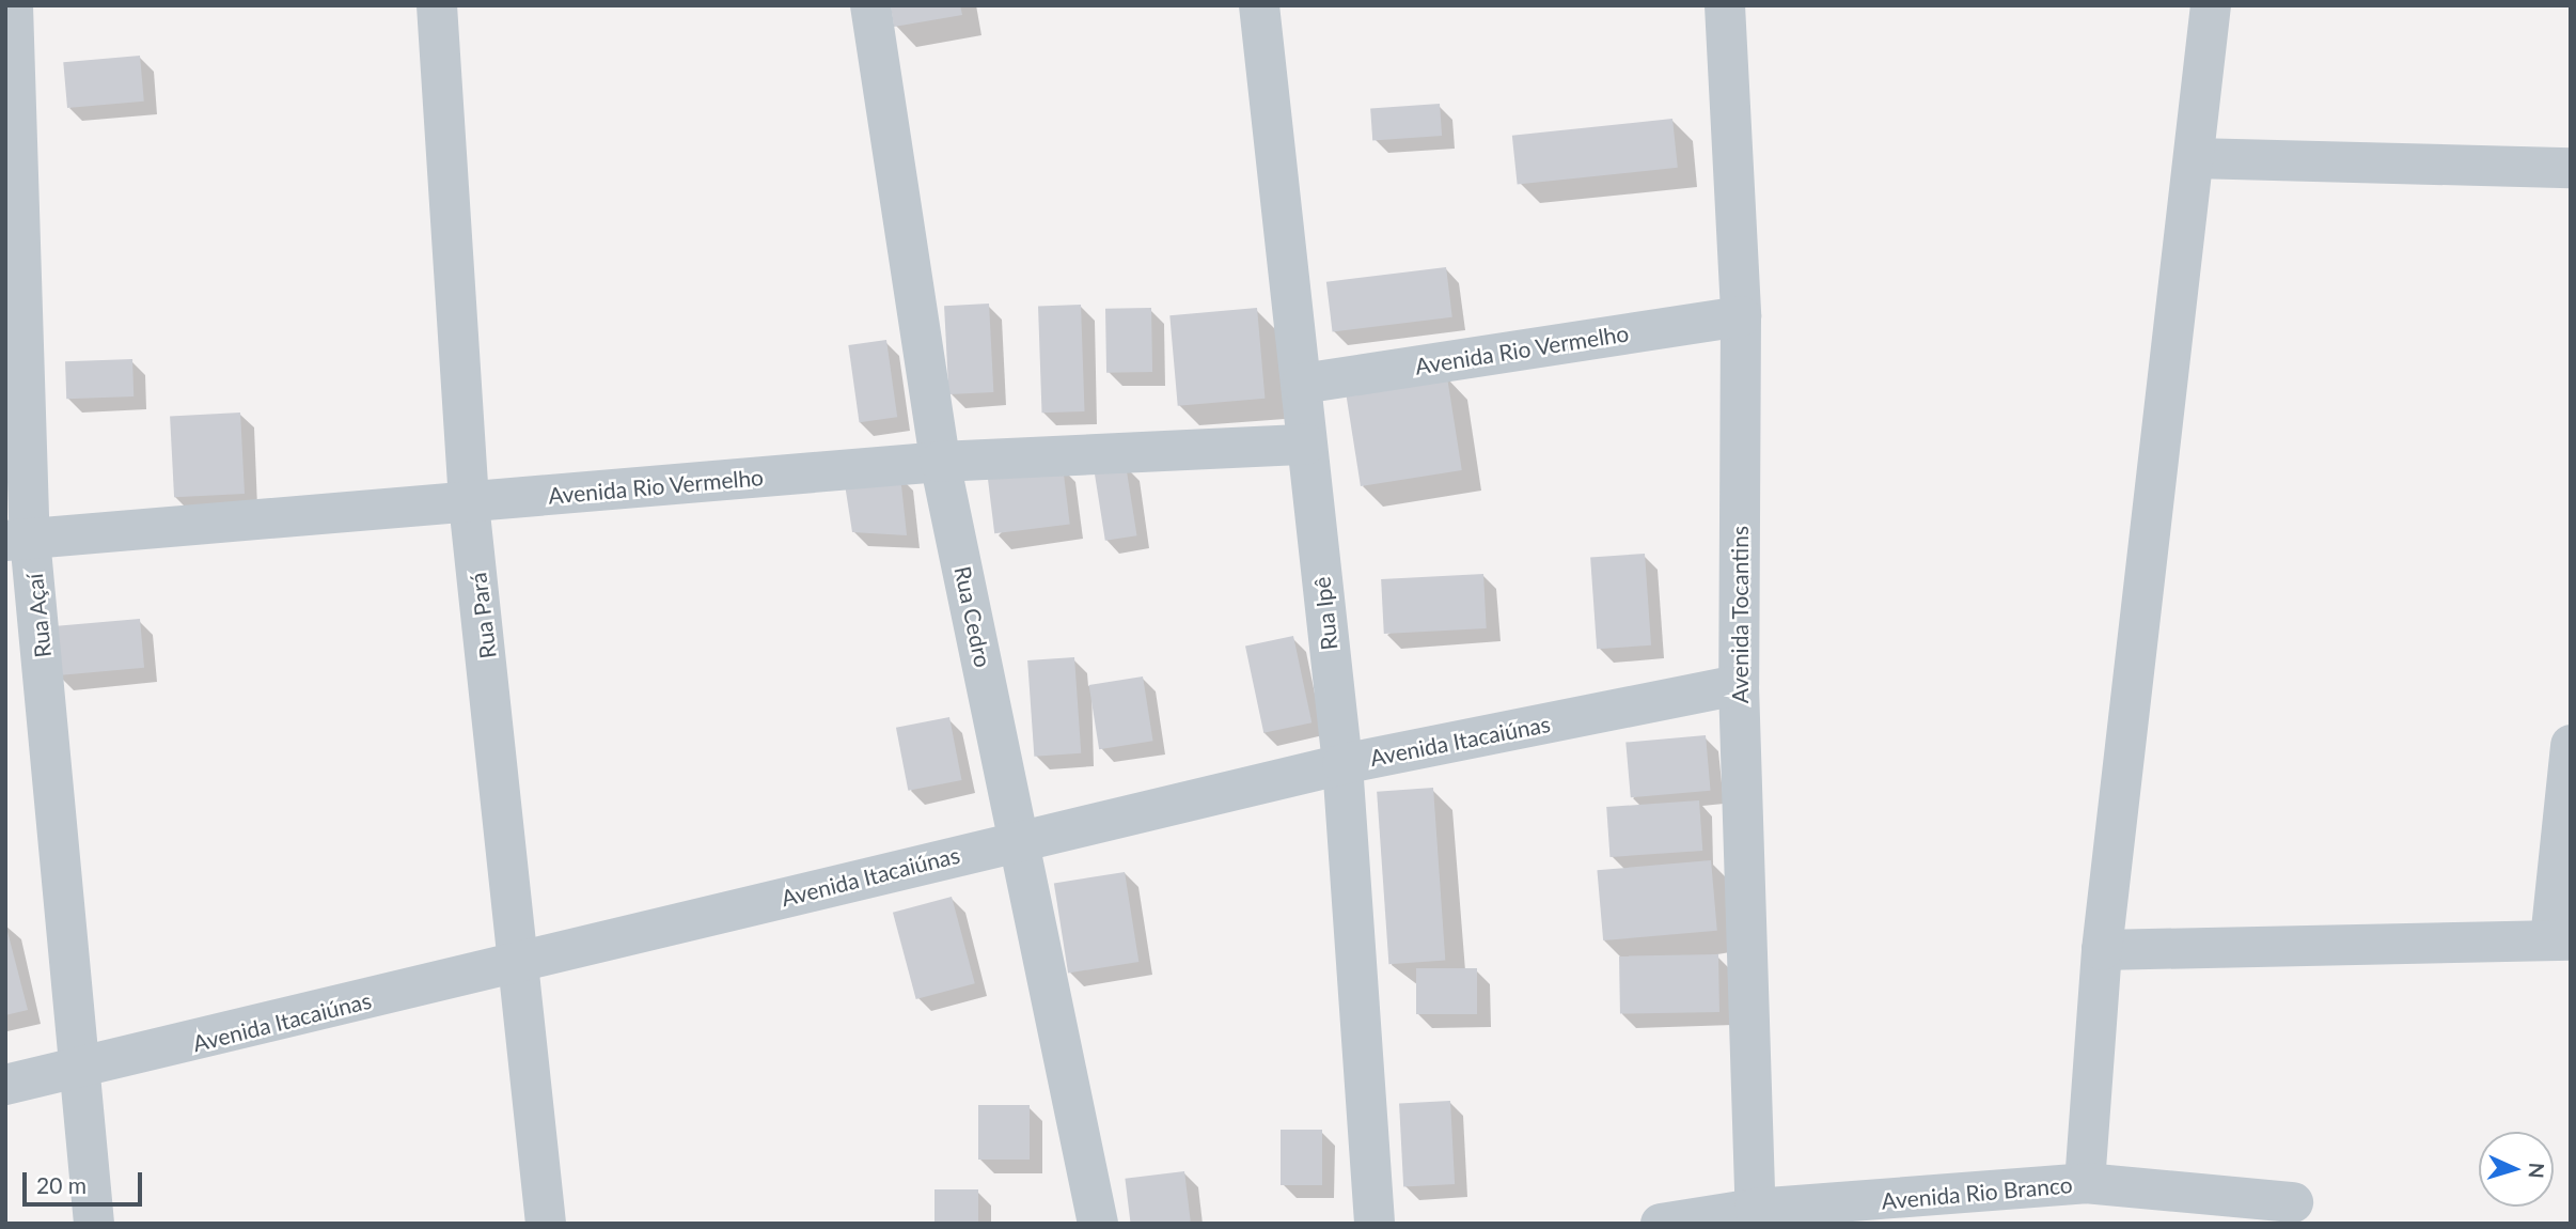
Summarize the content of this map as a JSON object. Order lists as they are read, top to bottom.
{
  "streets": {
    "street": [
      "Avenida Rio Vermelho",
      "Rua Ipê",
      "Avenida Tocantins",
      "Rua Açaí",
      "Rua Pará",
      "Rua Cedro",
      "Avenida Itacaiúnas",
      "Avenida Rio Branco"
    ]
  },
  "crossings": [
    ["Avenida Rio Vermelho", "Rua Ipê"],
    ["Avenida Rio Vermelho", "Avenida Tocantins"],
    ["Avenida Rio Vermelho", "Rua Açaí"],
    ["Avenida Rio Vermelho", "Rua Pará"],
    ["Avenida Rio Vermelho", "Rua Cedro"],
    ["Rua Ipê", "Avenida Itacaiúnas"],
    ["Avenida Tocantins", "Avenida Itacaiúnas"],
    ["Avenida Tocantins", "Avenida Rio Branco"],
    ["Rua Açaí", "Avenida Itacaiúnas"],
    ["Rua Pará", "Avenida Itacaiúnas"],
    ["Rua Cedro", "Avenida Itacaiúnas"]
  ],
  "scale_bar": "20 m",
  "north": "right"
}
